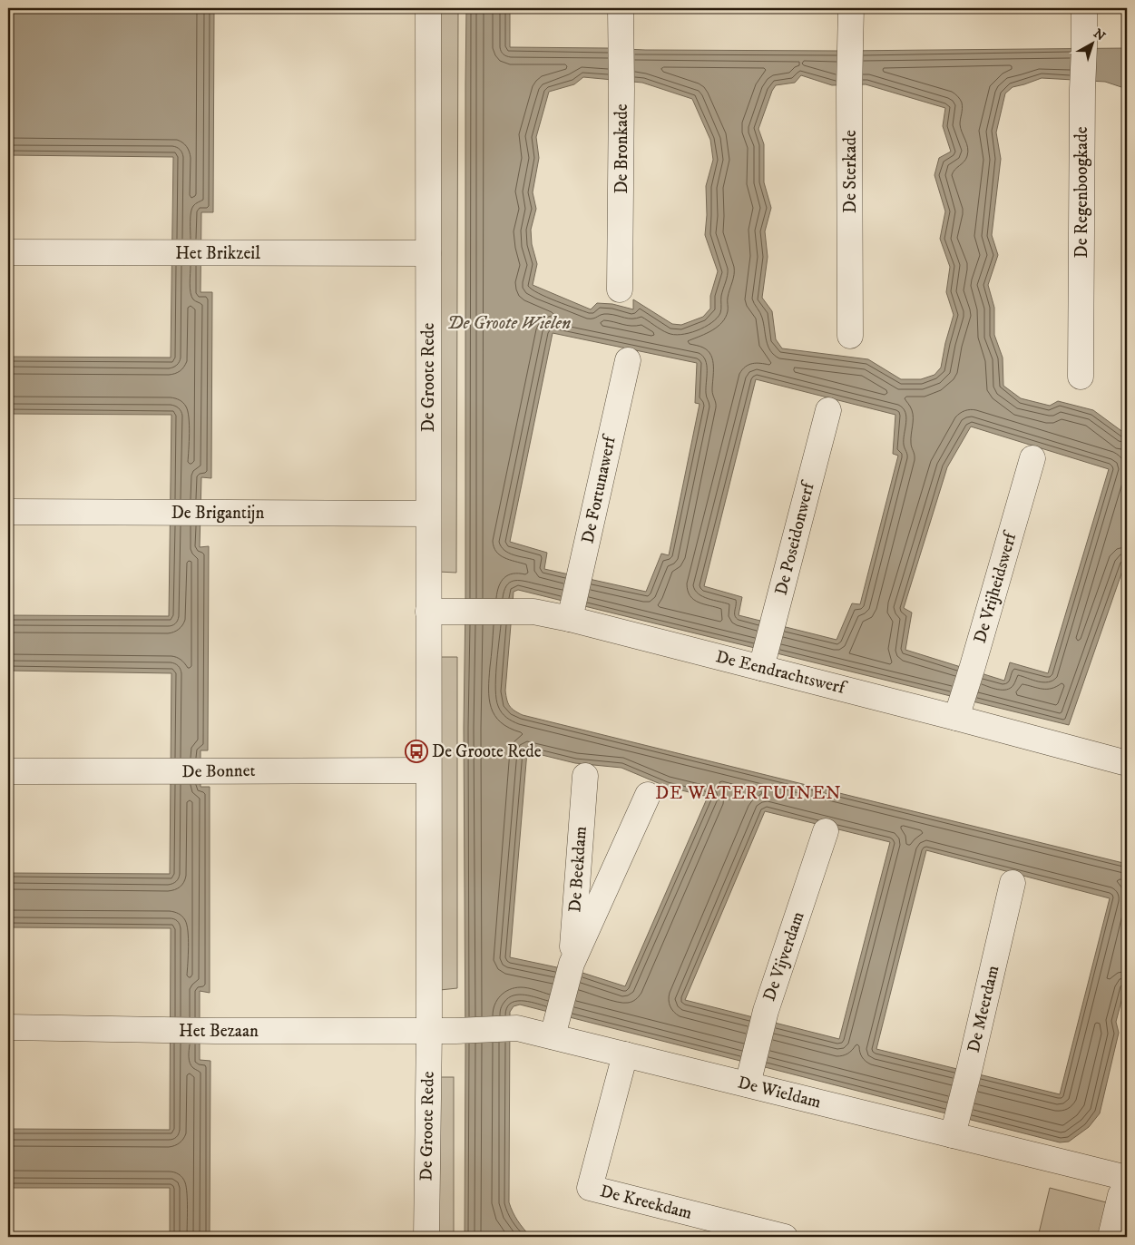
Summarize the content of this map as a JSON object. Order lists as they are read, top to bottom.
{
  "streets": {
    "street": [
      "De Bronkade",
      "De Sterkade",
      "De Regenboogkade",
      "Het Brikzeil",
      "De Groote Rede",
      "De Fortunawerf",
      "De Brigantijn",
      "De Poseidonwerf",
      "De Vrijheidswerf",
      "De Eendrachtswerf",
      "De Bonnet",
      "De Beekdam",
      "De Vijverdam",
      "De Meerdam",
      "Het Bezaan",
      "De Wieldam",
      "De Kreekdam"
    ]
  },
  "crossings": [
    ["Het Brikzeil", "De Groote Rede"],
    ["De Groote Rede", "De Brigantijn"],
    ["De Groote Rede", "De Eendrachtswerf"],
    ["De Groote Rede", "De Bonnet"],
    ["De Groote Rede", "Het Bezaan"],
    ["De Groote Rede", "De Wieldam"],
    ["De Fortunawerf", "De Eendrachtswerf"],
    ["De Poseidonwerf", "De Eendrachtswerf"],
    ["De Vrijheidswerf", "De Eendrachtswerf"],
    ["De Beekdam", "De Wieldam"],
    ["De Vijverdam", "De Wieldam"],
    ["De Meerdam", "De Wieldam"],
    ["Het Bezaan", "De Wieldam"],
    ["De Wieldam", "De Kreekdam"]
  ],
  "districts": ["DE WATERTUINEN"],
  "water": ["De Groote Wielen"],
  "places": {
    "bus stop": ["De Groote Rede"]
  },
  "north": "top right"
}
